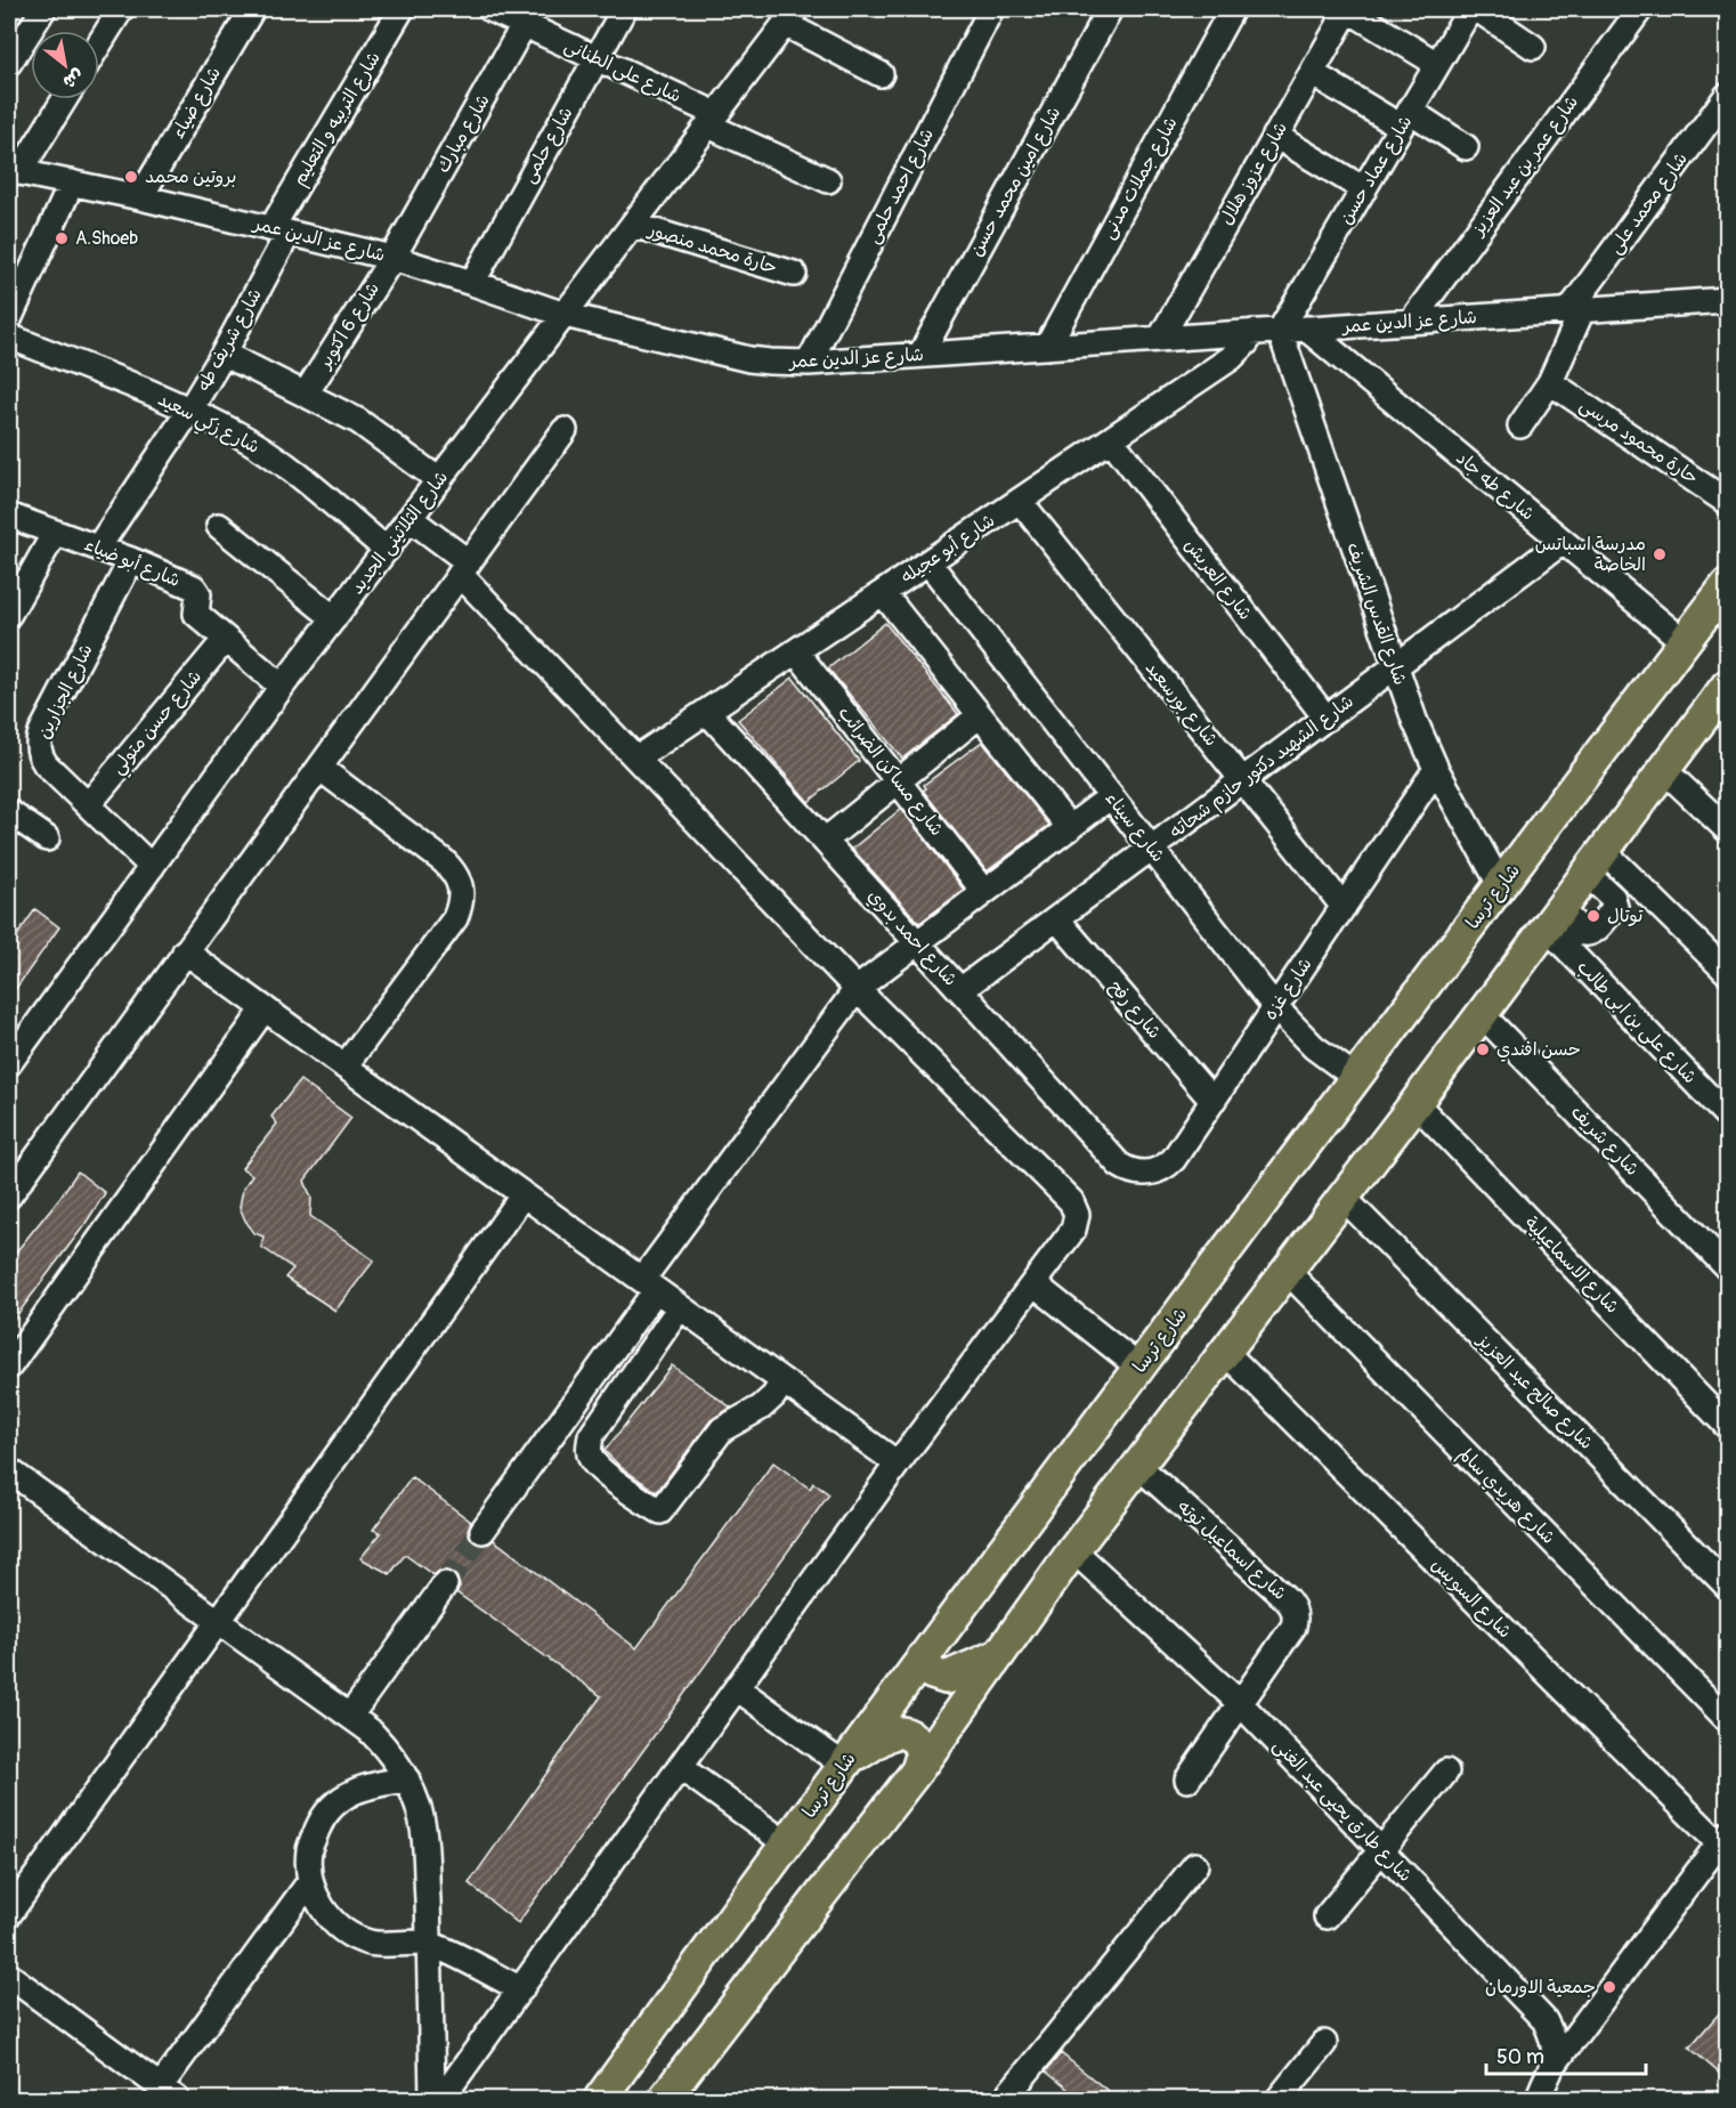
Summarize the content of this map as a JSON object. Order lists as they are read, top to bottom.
{
  "streets": {
    "main road": ["شارع ترسا"],
    "street": [
      "شارع على الطنانى",
      "شارع ضياء",
      "شارع التربيه و التعليم",
      "شارع مبارك",
      "شارع حلمى",
      "شارع عمر بن عبد العزيز",
      "شارع عماد حسن",
      "شارع عزوز هلال",
      "شارع جملات مدنى",
      "شارع امين محمد حسن",
      "شارع احمد حلمى",
      "شارع محمد على",
      "شارع عز الدين عمر",
      "حارة محمد منصور",
      "شارع 6 اكتوبر",
      "شارع شريف طه",
      "شارع زكي سعيد",
      "حارة محمود مرسى",
      "شارع طه جاد",
      "شارع الثلاثينى الجديد",
      "شارع أبو عجيله",
      "شارع أبو ضياء",
      "شارع العريش",
      "شارع القدس الشريف",
      "شارع الجزارين",
      "شارع بورسعيد",
      "شارع حسن متولي",
      "شارع الشهيد دكتور حازم شحاته",
      "شارع مساكن الضرائب",
      "شارع سيناء",
      "شارع احمد بدوي",
      "شارع غزه",
      "شارع رفح",
      "شارع على بن ابى طالب",
      "شارع شريف",
      "شارع الاسماعيلية",
      "شارع صالح عبد العزيز",
      "شارع هريدي سالم",
      "شارع اسماعيل توته",
      "شارع السويس",
      "شارع طارق يحيى عبد الغنى"
    ]
  },
  "crossings": [
    ["شارع على الطنانى", "شارع مبارك"],
    ["شارع على الطنانى", "شارع حلمى"],
    ["شارع على الطنانى", "شارع الثلاثينى الجديد"],
    ["شارع ضياء", "شارع عز الدين عمر"],
    ["شارع التربيه و التعليم", "شارع عز الدين عمر"],
    ["شارع التربيه و التعليم", "شارع شريف طه"],
    ["شارع مبارك", "شارع عز الدين عمر"],
    ["شارع مبارك", "شارع 6 اكتوبر"],
    ["شارع حلمى", "شارع عز الدين عمر"],
    ["شارع عمر بن عبد العزيز", "شارع عز الدين عمر"],
    ["شارع عماد حسن", "شارع عز الدين عمر"],
    ["شارع عماد حسن", "شارع القدس الشريف"],
    ["شارع عزوز هلال", "شارع عز الدين عمر"],
    ["شارع جملات مدنى", "شارع عز الدين عمر"],
    ["شارع امين محمد حسن", "شارع عز الدين عمر"],
    ["شارع احمد حلمى", "شارع عز الدين عمر"],
    ["شارع محمد على", "شارع عز الدين عمر"],
    ["شارع محمد على", "حارة محمود مرسى"],
    ["شارع عز الدين عمر", "شارع 6 اكتوبر"],
    ["شارع عز الدين عمر", "شارع شريف طه"],
    ["شارع عز الدين عمر", "شارع طه جاد"],
    ["شارع عز الدين عمر", "شارع الثلاثينى الجديد"],
    ["شارع عز الدين عمر", "شارع أبو عجيله"],
    ["شارع عز الدين عمر", "شارع القدس الشريف"],
    ["حارة محمد منصور", "شارع الثلاثينى الجديد"],
    ["شارع شريف طه", "شارع زكي سعيد"],
    ["شارع شريف طه", "شارع أبو ضياء"],
    ["شارع زكي سعيد", "شارع الثلاثينى الجديد"],
    ["شارع طه جاد", "شارع الشهيد دكتور حازم شحاته"],
    ["شارع طه جاد", "شارع ترسا"],
    ["شارع الثلاثينى الجديد", "شارع الجزارين"],
    ["شارع أبو عجيله", "شارع العريش"],
    ["شارع أبو عجيله", "شارع بورسعيد"],
    ["شارع أبو عجيله", "شارع مساكن الضرائب"],
    ["شارع أبو عجيله", "شارع سيناء"],
    ["شارع أبو عجيله", "شارع احمد بدوي"],
    ["شارع أبو ضياء", "شارع الجزارين"],
    ["شارع أبو ضياء", "شارع حسن متولي"],
    ["شارع العريش", "شارع الشهيد دكتور حازم شحاته"],
    ["شارع القدس الشريف", "شارع الشهيد دكتور حازم شحاته"],
    ["شارع القدس الشريف", "شارع ترسا"],
    ["شارع القدس الشريف", "شارع غزه"],
    ["شارع الجزارين", "شارع حسن متولي"],
    ["شارع بورسعيد", "شارع الشهيد دكتور حازم شحاته"],
    ["شارع بورسعيد", "شارع غزه"],
    ["شارع الشهيد دكتور حازم شحاته", "شارع سيناء"],
    ["شارع الشهيد دكتور حازم شحاته", "شارع احمد بدوي"],
    ["شارع الشهيد دكتور حازم شحاته", "شارع رفح"],
    ["شارع سيناء", "شارع ترسا"],
    ["شارع سيناء", "شارع غزه"],
    ["شارع احمد بدوي", "شارع غزه"],
    ["شارع غزه", "شارع رفح"],
    ["شارع اسماعيل توته", "شارع طارق يحيى عبد الغنى"]
  ],
  "places": [
    "بروتين محمد",
    "A.Shoeb",
    "مدرسة اسباتس الخاصة",
    "توتال",
    "حسن افندي",
    "جمعية الاورمان"
  ],
  "scale_bar": "50 m",
  "north": "bottom right"
}
